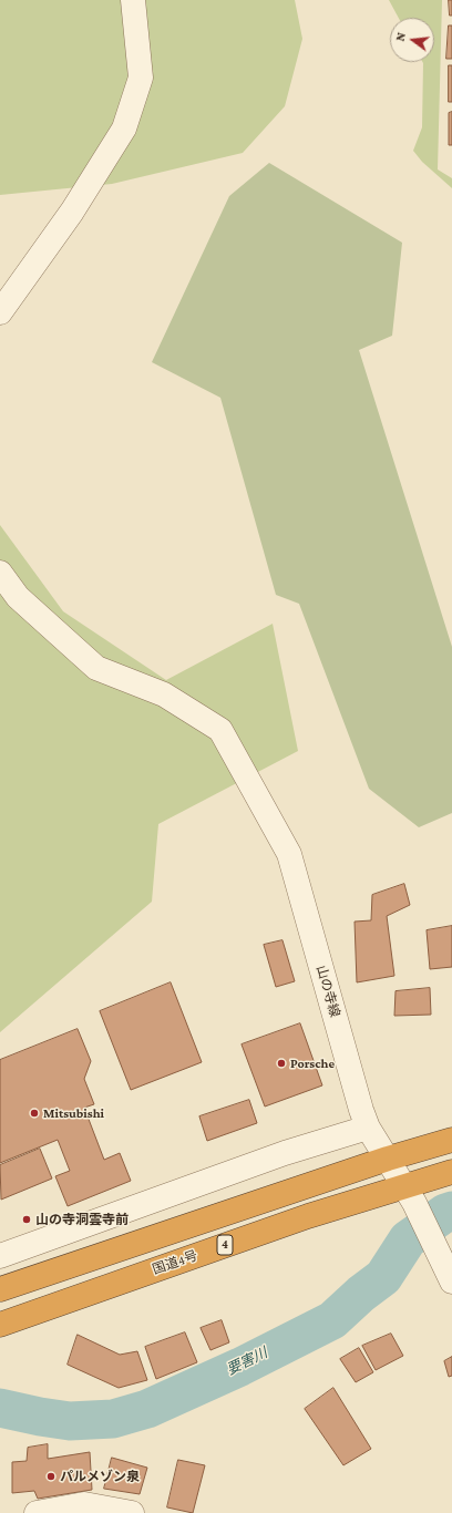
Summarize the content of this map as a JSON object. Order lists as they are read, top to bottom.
{
  "streets": {
    "highway": ["4", "国道4号"],
    "street": ["山の寺線"]
  },
  "crossings": [
    ["山の寺線", "4"],
    ["山の寺線", "国道4号"]
  ],
  "water": ["要害川"],
  "places": [
    "Porsche",
    "Mitsubishi",
    "山の寺洞雲寺前",
    "パルメゾン泉"
  ],
  "north": "left"
}
